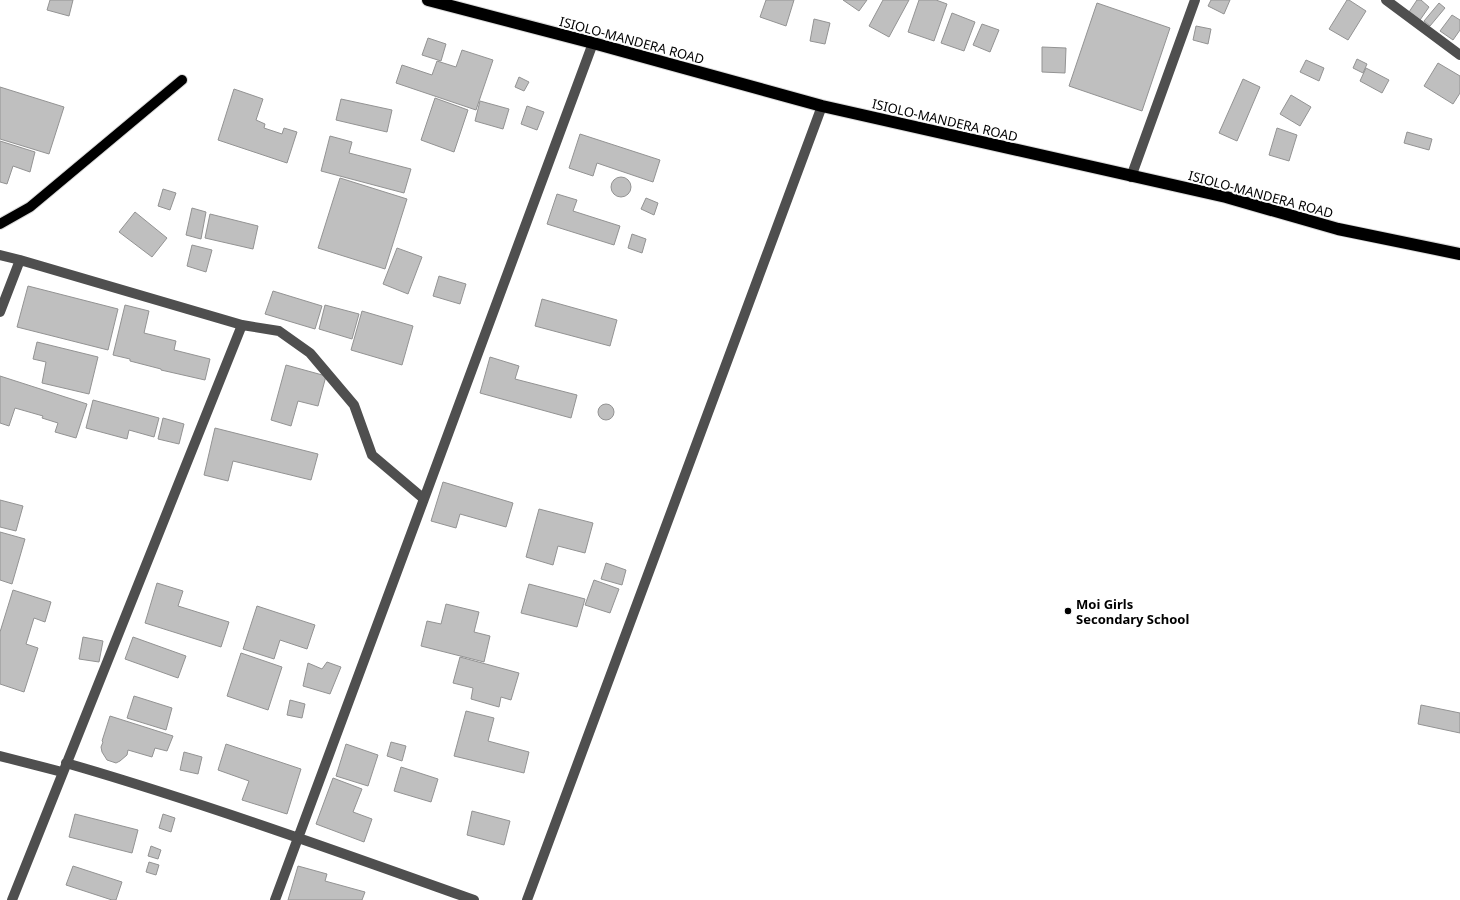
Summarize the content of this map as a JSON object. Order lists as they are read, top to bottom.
{
  "streets": {
    "highway": ["ISIOLO-MANDERA ROAD"]
  },
  "places": ["Moi Girls Secondary School"]
}
